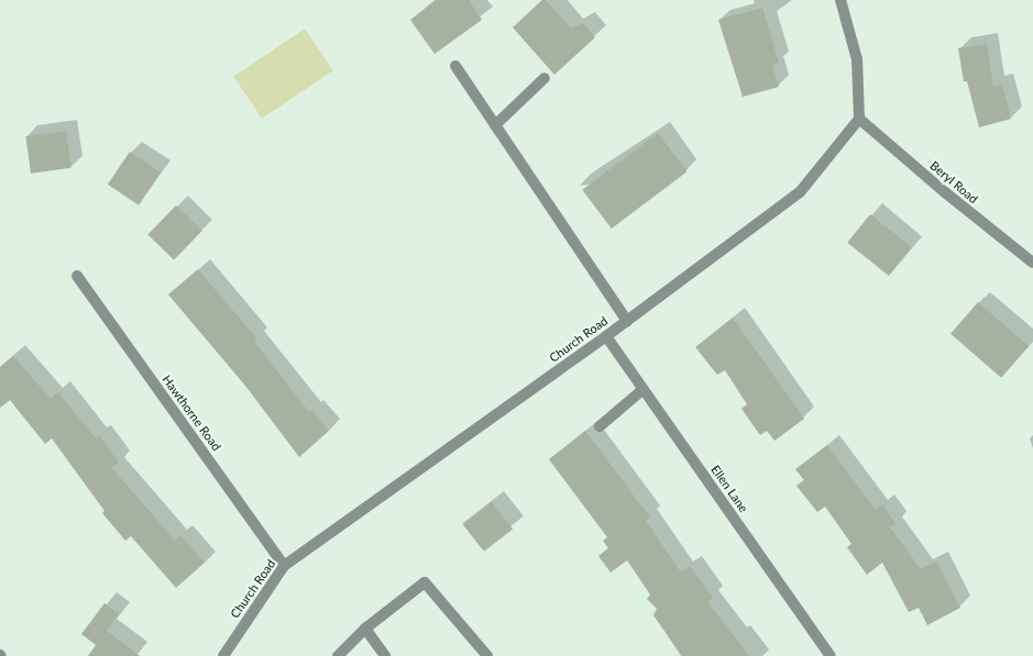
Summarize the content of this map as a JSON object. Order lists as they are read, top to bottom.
{
  "streets": {
    "street": [
      "Beryl Road",
      "Church Road",
      "Hawthorne Road",
      "Ellen Lane"
    ]
  },
  "crossings": [
    ["Beryl Road", "Church Road"],
    ["Church Road", "Hawthorne Road"],
    ["Church Road", "Ellen Lane"]
  ]
}
